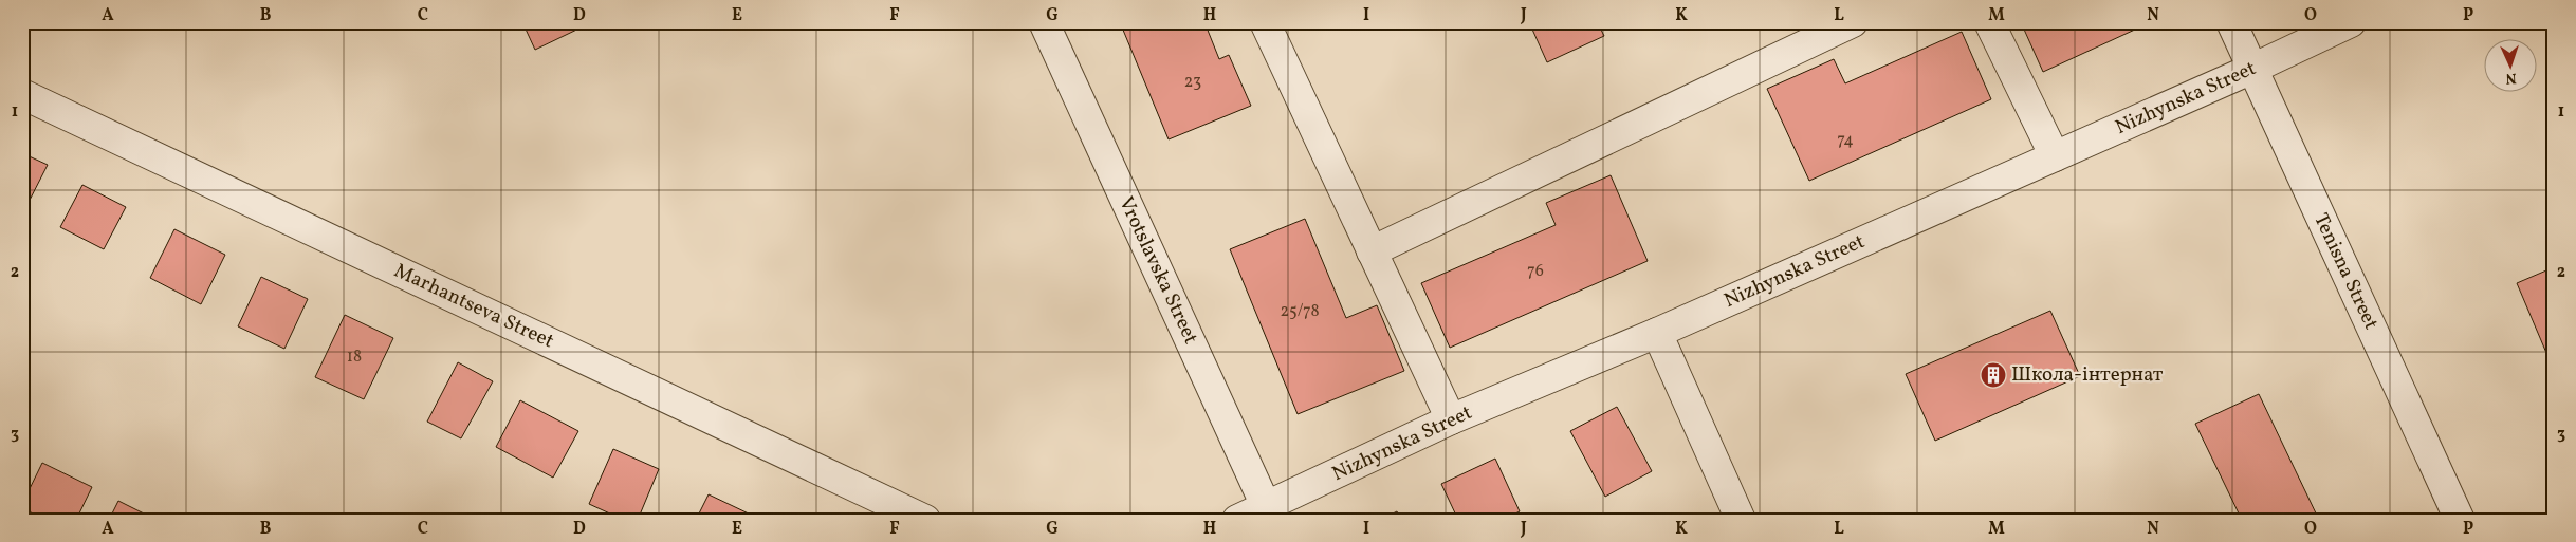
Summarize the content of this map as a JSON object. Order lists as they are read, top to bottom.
{
  "streets": {
    "street": [
      "Nizhynska Street",
      "Vrotslavska Street",
      "Tenisna Street",
      "Marhantseva Street"
    ]
  },
  "crossings": [
    ["Nizhynska Street", "Vrotslavska Street"],
    ["Nizhynska Street", "Tenisna Street"]
  ],
  "places": {
    "building": ["Школа-інтернат"]
  },
  "house_numbers": [
    "23",
    "74",
    "76",
    "25/78",
    "18"
  ],
  "north": "bottom",
  "grid": {
    "columns": [
      "A",
      "B",
      "C",
      "D",
      "E",
      "F",
      "G",
      "H",
      "I",
      "J",
      "K",
      "L",
      "M",
      "N",
      "O",
      "P"
    ],
    "rows": ["1", "2", "3"]
  }
}
